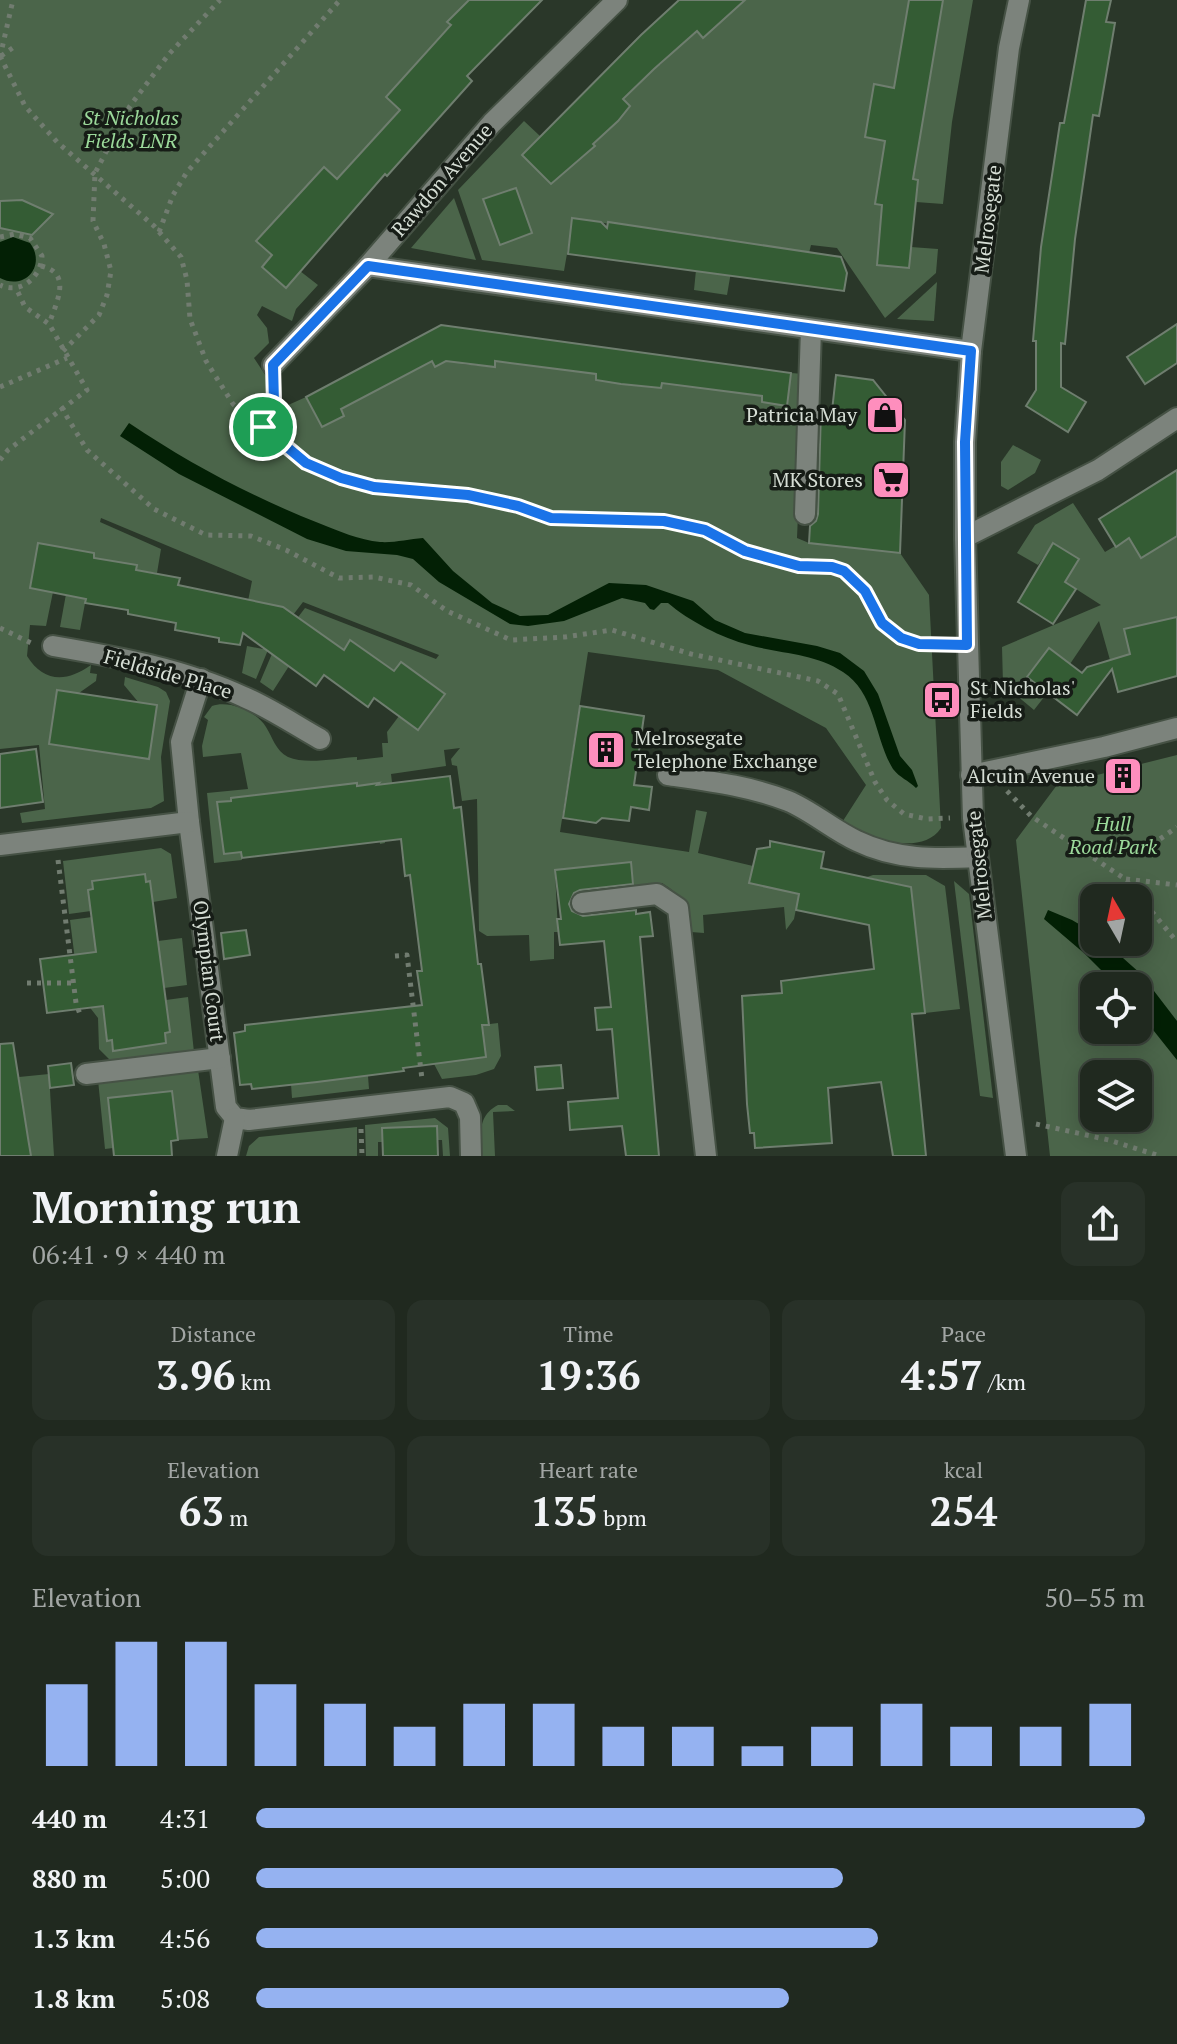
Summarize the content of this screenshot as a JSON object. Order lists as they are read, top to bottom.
{
  "streets": {
    "street": [
      "Rawdon Avenue",
      "Melrosegate",
      "Fieldside Place",
      "Olympian Court"
    ]
  },
  "crossings": [
    ["Fieldside Place", "Olympian Court"]
  ],
  "parks": ["St Nicholas Fields LNR", "Hull Road Park"],
  "places": {
    "shop": ["Patricia May"],
    "supermarket": ["MK Stores"],
    "bus stop": ["St Nicholas' Fields"],
    "building": ["Melrosegate Telephone Exchange", "Alcuin Avenue"]
  },
  "north": "top",
  "page": {
    "heading": ["Morning run", "06:41 · 9 × 440 m"],
    "stats": [
      ["Distance", "3.96 km"],
      ["Time", "19:36"],
      ["Pace", "4:57 /km"],
      ["Elevation", "63 m"],
      ["Heart rate", "135 bpm"],
      ["kcal", "254"]
    ],
    "chart": ["Elevation", "50–55 m"],
    "list": [
      {
        "name": "440 m",
        "note": "4:31"
      },
      {
        "name": "880 m",
        "note": "5:00"
      },
      {
        "name": "1.3 km",
        "note": "4:56"
      },
      {
        "name": "1.8 km",
        "note": "5:08"
      }
    ]
  }
}
